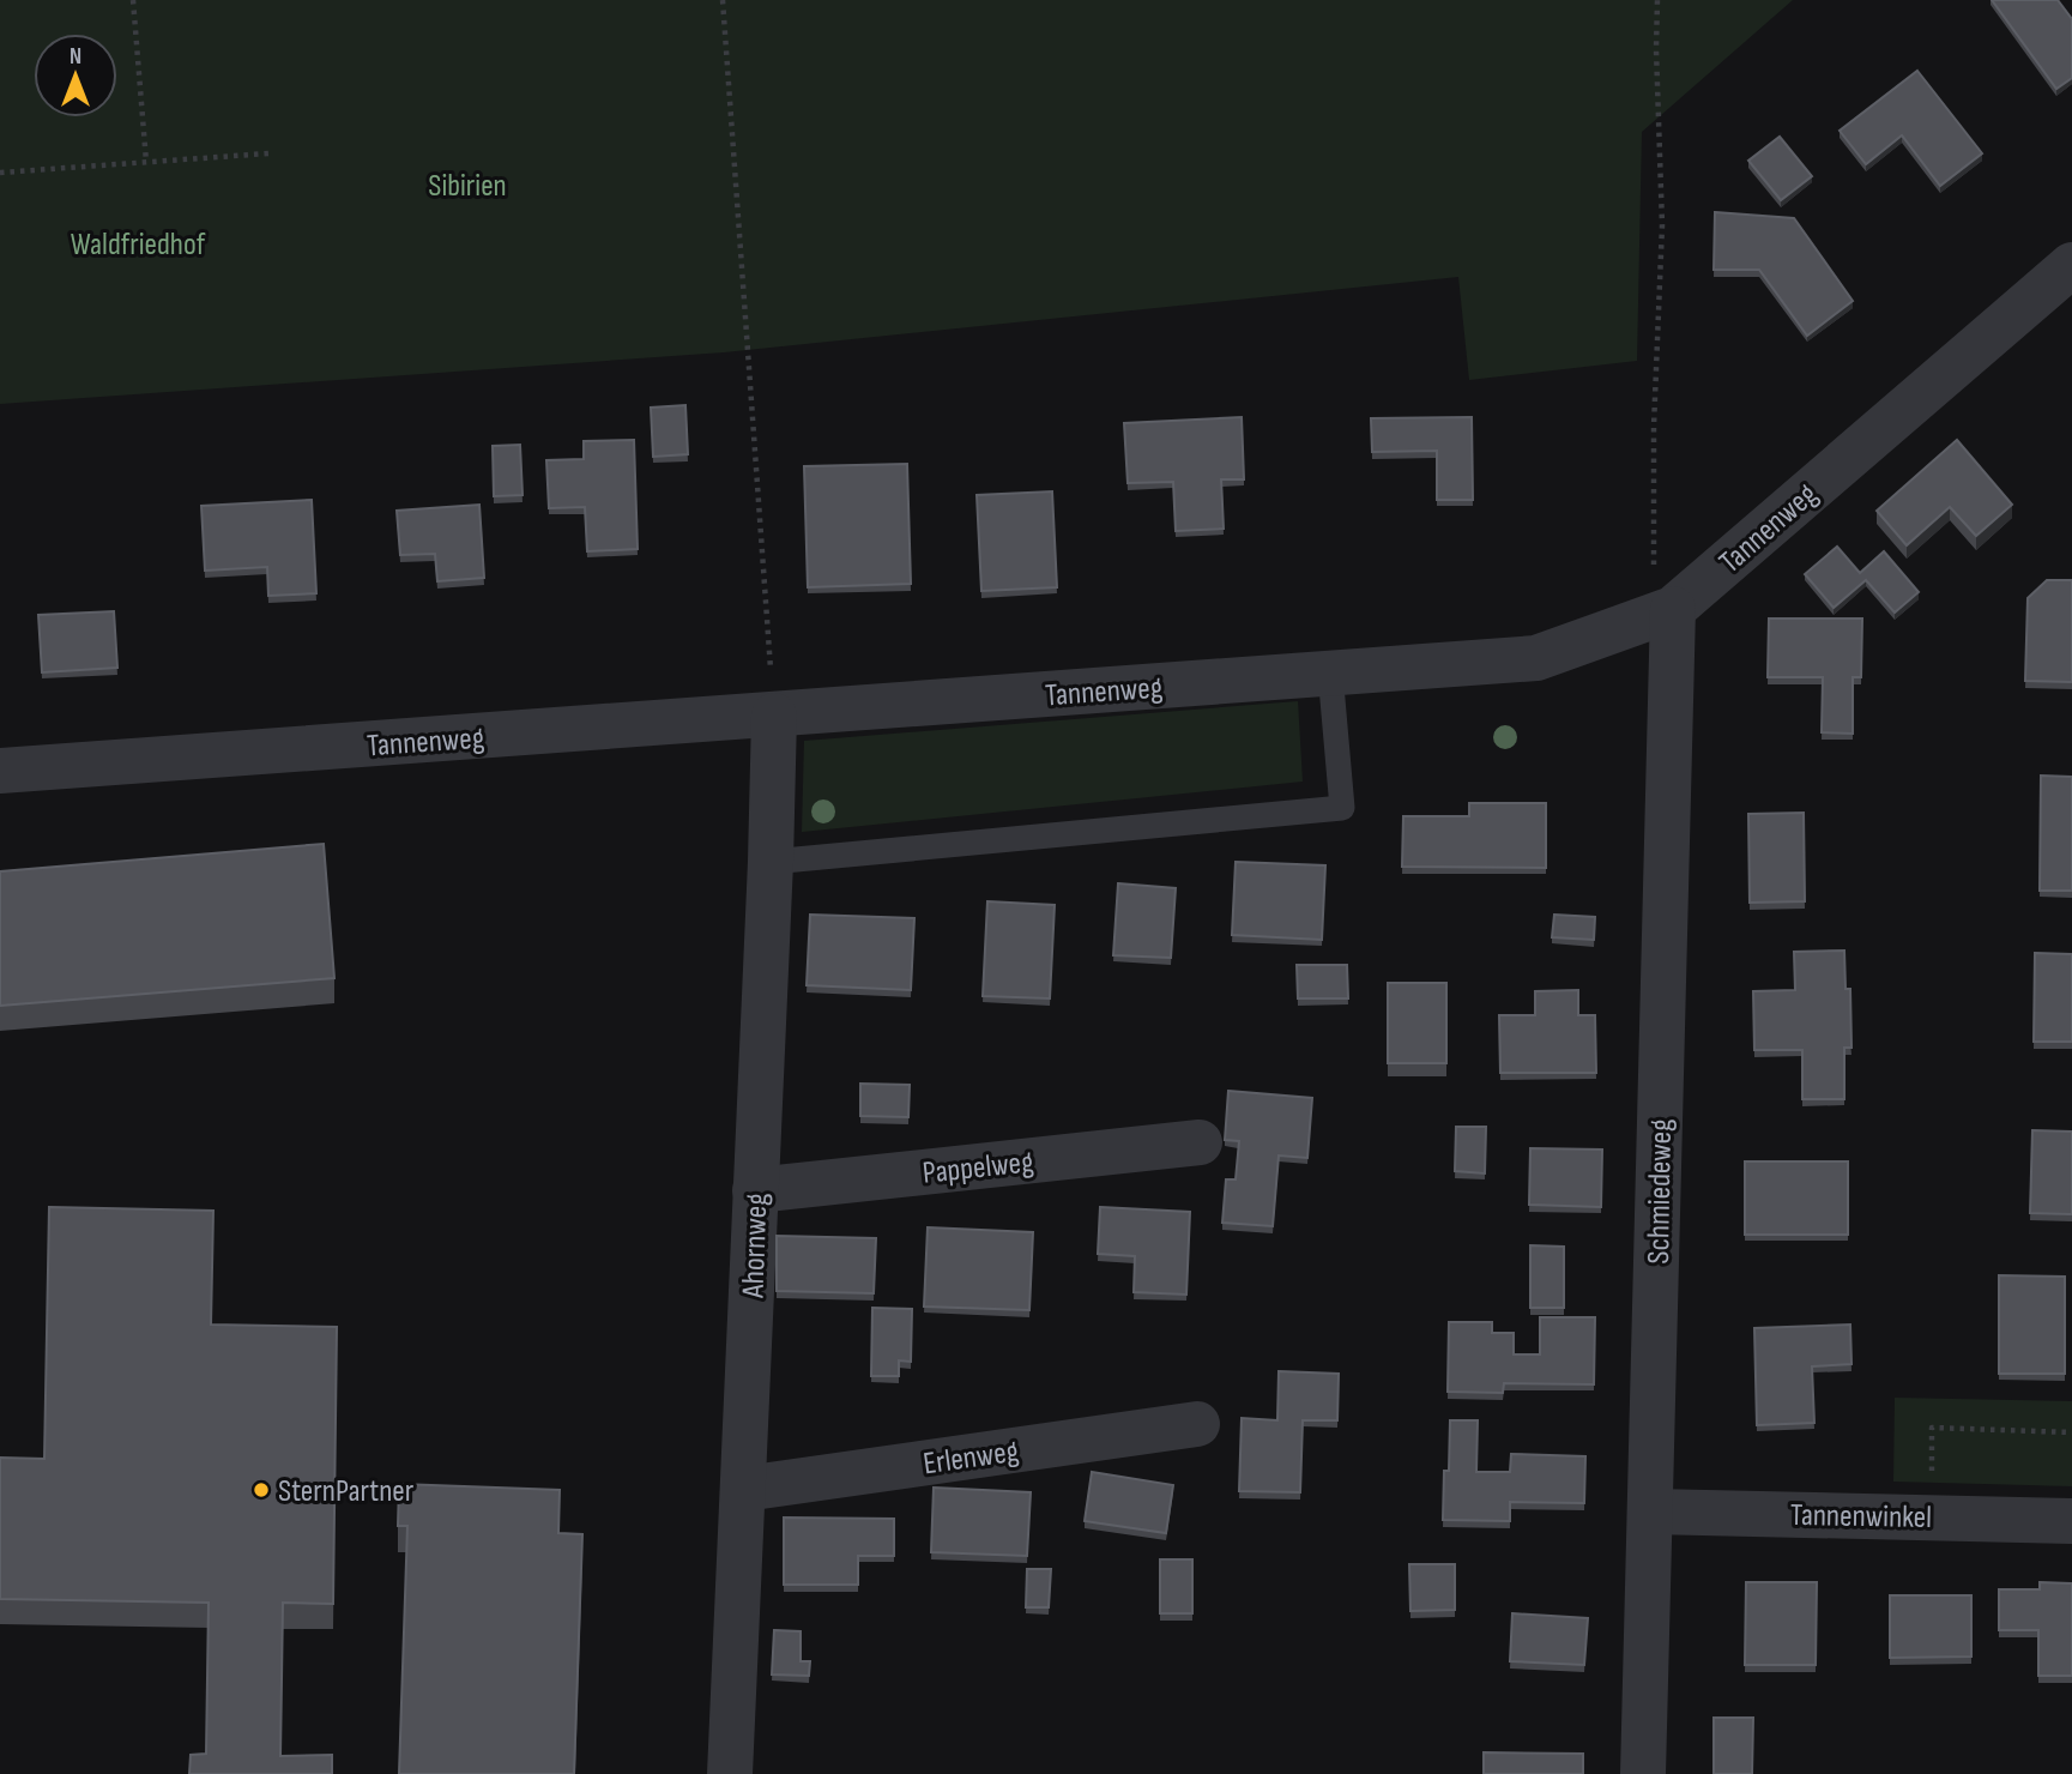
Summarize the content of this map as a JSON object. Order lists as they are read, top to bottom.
{
  "streets": {
    "street": [
      "Tannenweg",
      "Pappelweg",
      "Schmiedeweg",
      "Ahornweg",
      "Erlenweg",
      "Tannenwinkel"
    ]
  },
  "crossings": [
    ["Tannenweg", "Schmiedeweg"],
    ["Tannenweg", "Ahornweg"],
    ["Pappelweg", "Ahornweg"],
    ["Schmiedeweg", "Tannenwinkel"],
    ["Ahornweg", "Erlenweg"]
  ],
  "parks": ["Sibirien", "Waldfriedhof"],
  "places": ["SternPartner"],
  "north": "top"
}
